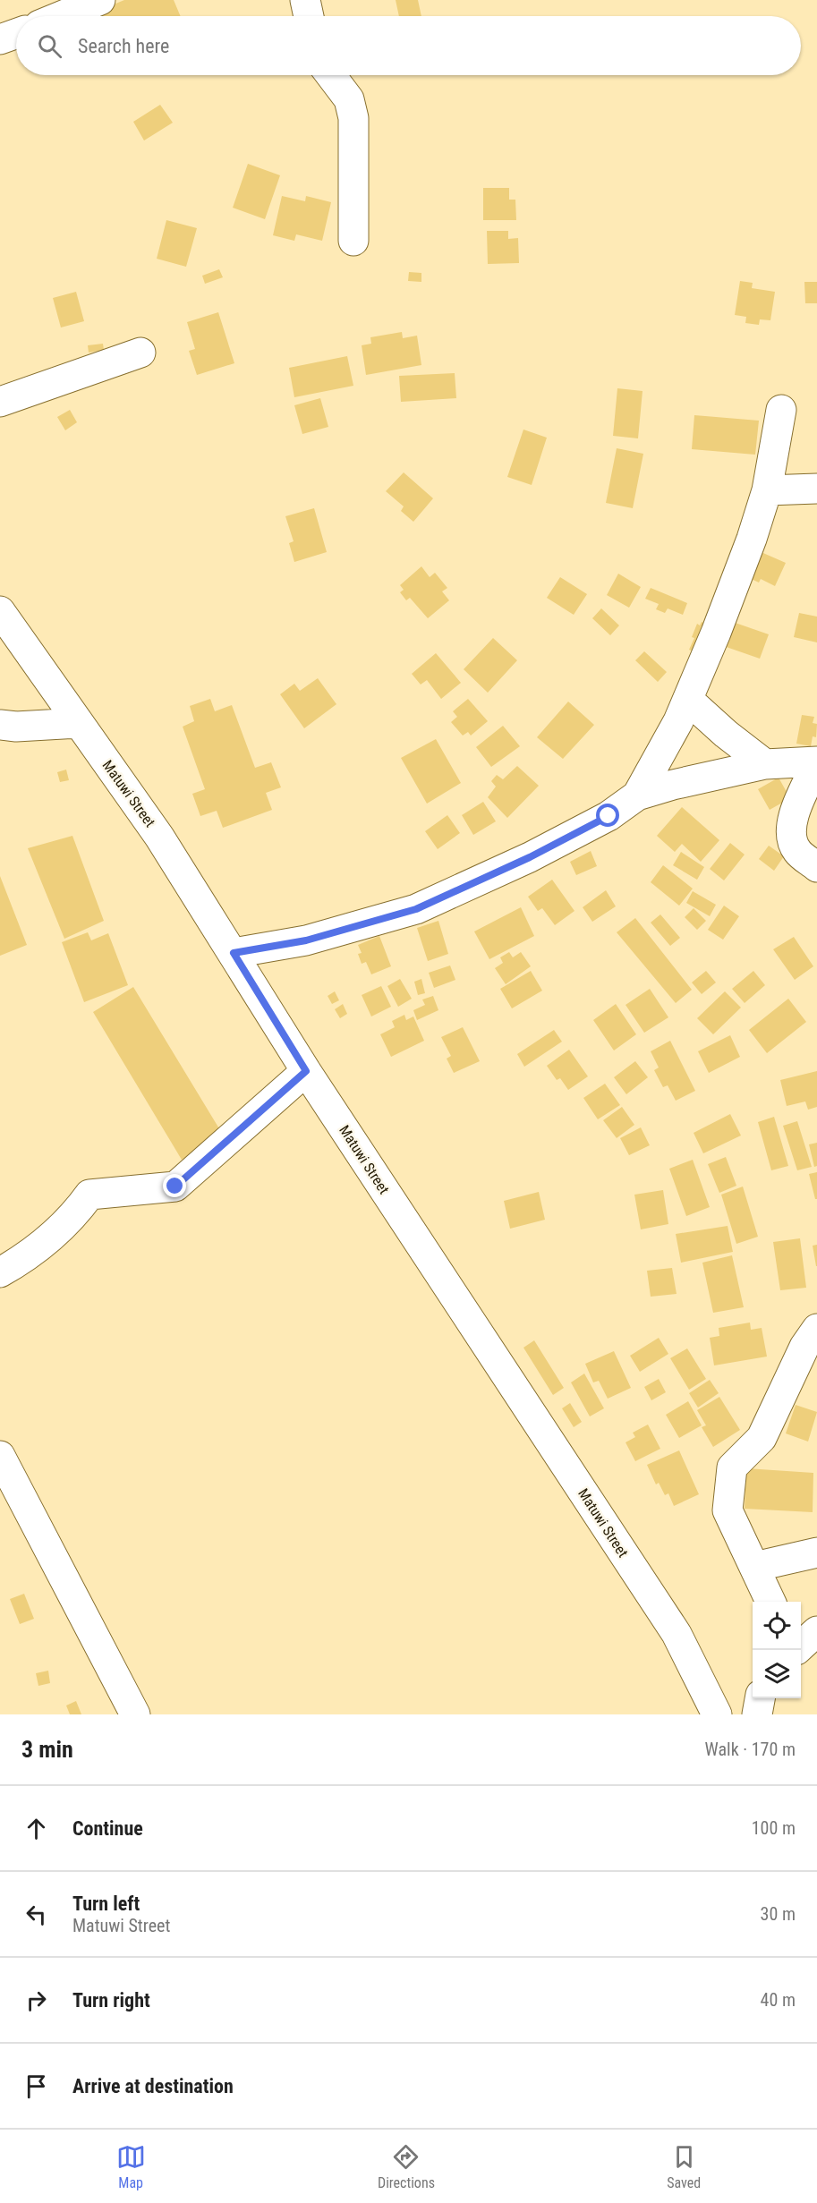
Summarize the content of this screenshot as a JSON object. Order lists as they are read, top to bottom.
{
  "streets": {
    "street": ["Matuwi Street"]
  },
  "page": {
    "search": "Search here",
    "heading": ["3 min", "Walk · 170 m"],
    "list": [
      ["Continue", "100 m"],
      ["Turn left", "Matuwi Street", "30 m"],
      ["Turn right", "40 m"],
      "Arrive at destination"
    ],
    "nav": ["Map", "Directions", "Saved"]
  }
}
